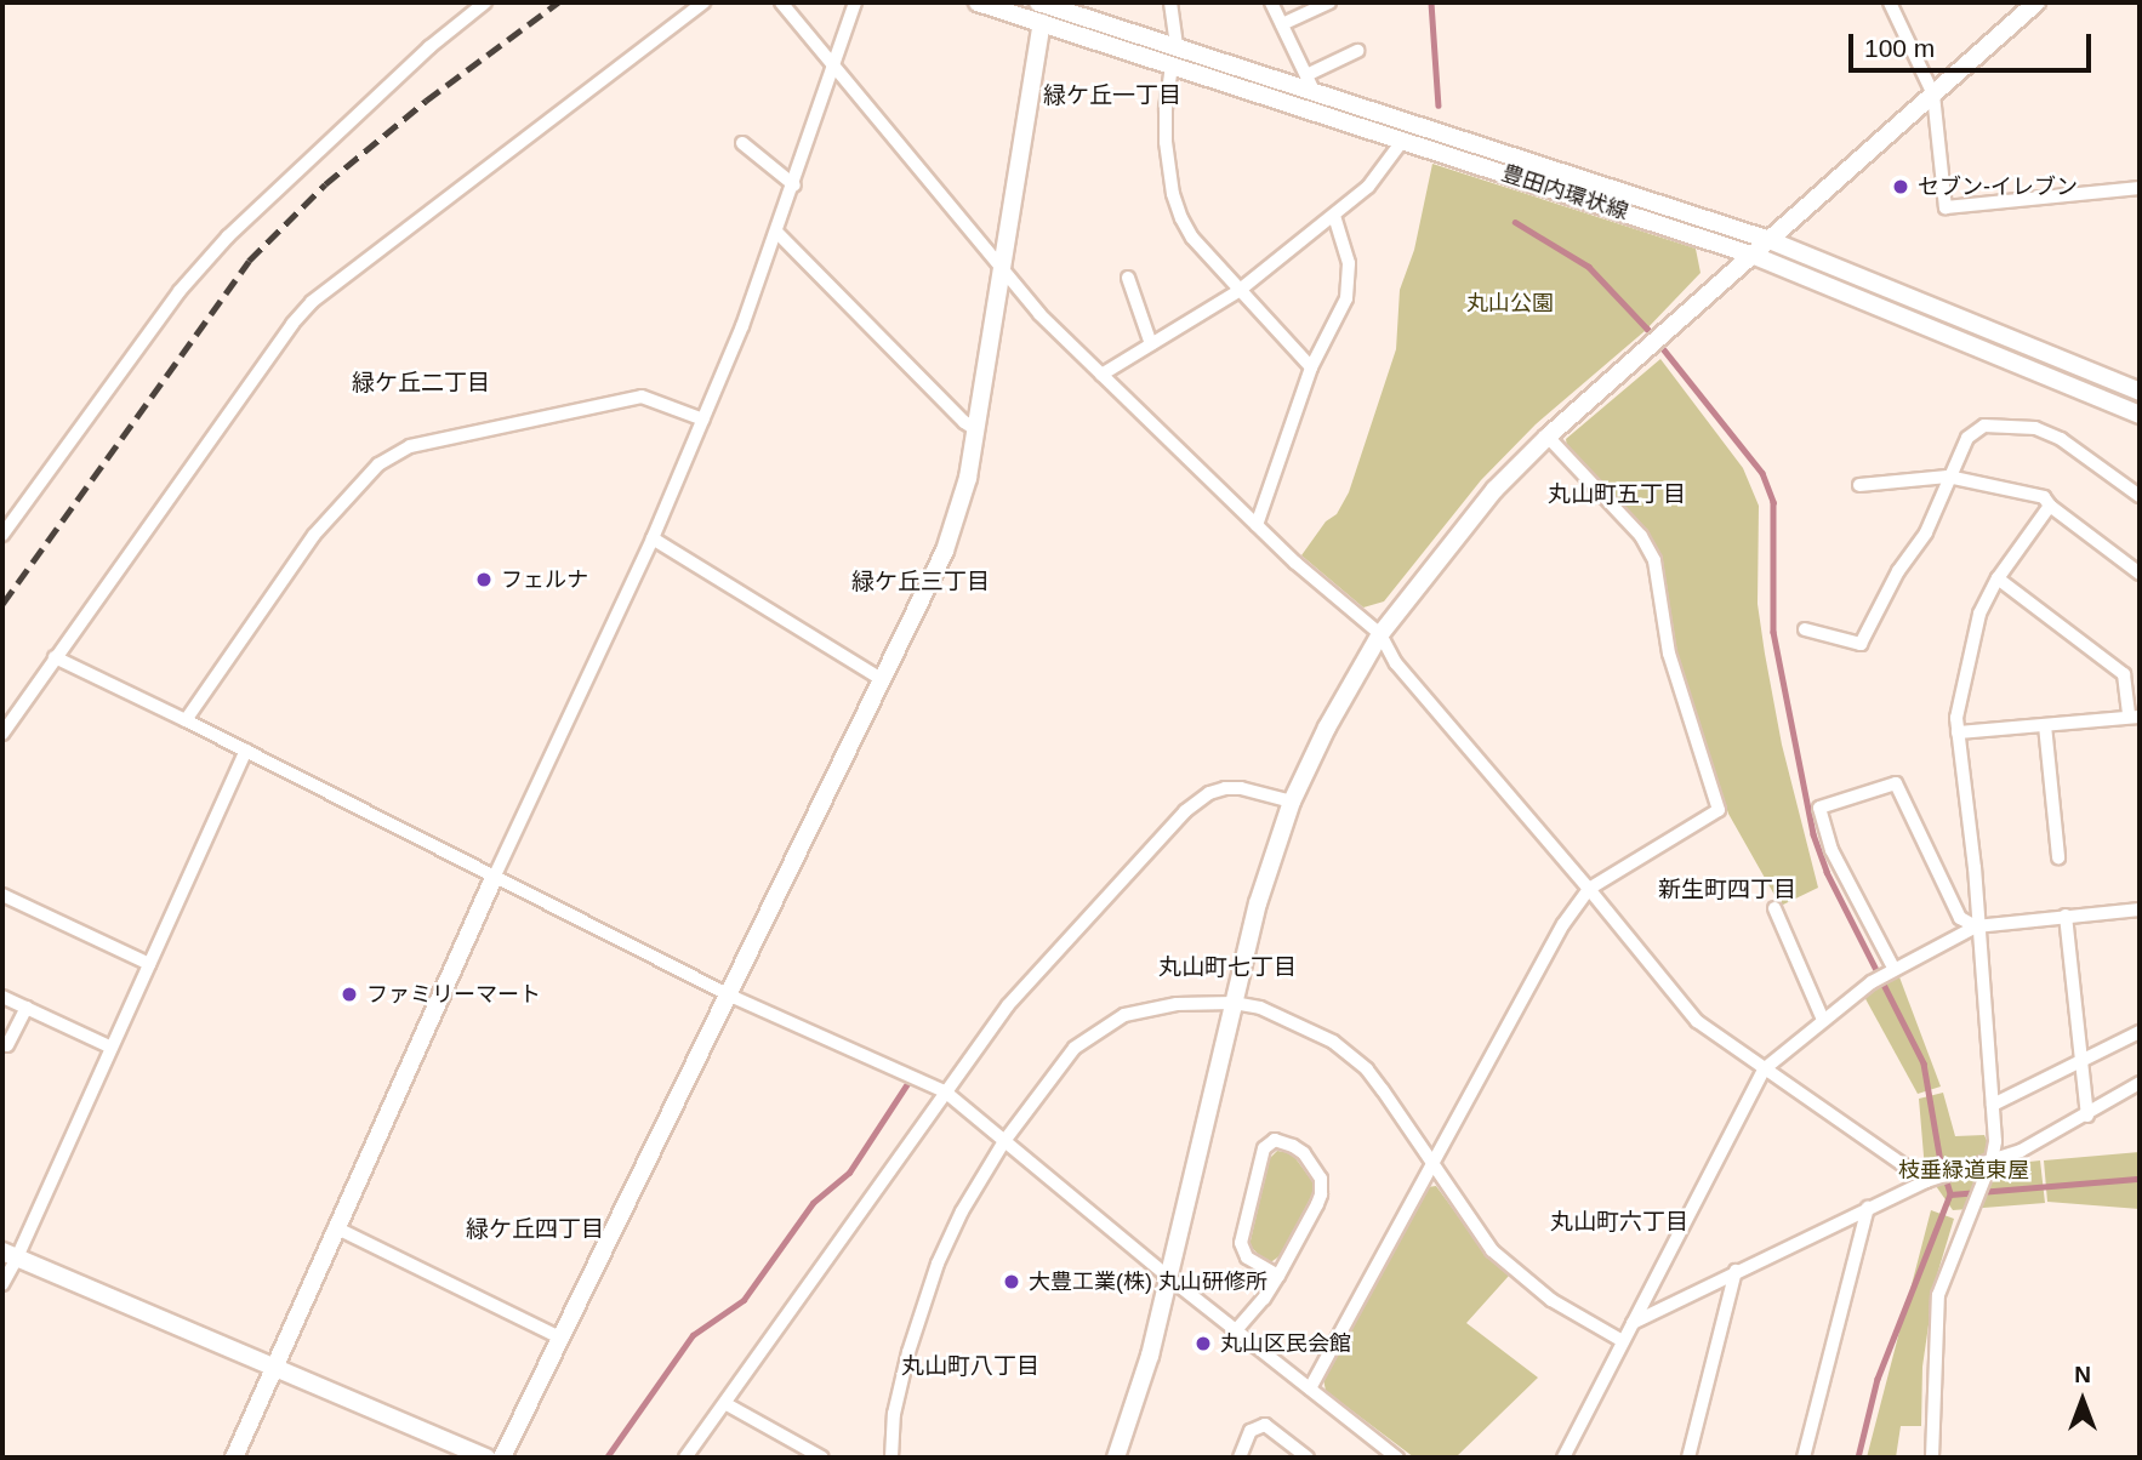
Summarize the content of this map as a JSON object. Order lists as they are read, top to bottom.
{
  "streets": {
    "street": ["豊田内環状線"]
  },
  "districts": [
    "緑ケ丘一丁目",
    "緑ケ丘二丁目",
    "丸山町五丁目",
    "緑ケ丘三丁目",
    "新生町四丁目",
    "丸山町七丁目",
    "丸山町六丁目",
    "緑ケ丘四丁目",
    "丸山町八丁目"
  ],
  "parks": ["丸山公園", "枝垂緑道東屋"],
  "places": [
    "セブン-イレブン",
    "フェルナ",
    "ファミリーマート",
    "大豊工業(株) 丸山研修所",
    "丸山区民会館"
  ],
  "scale_bar": "100 m",
  "north": "top"
}
